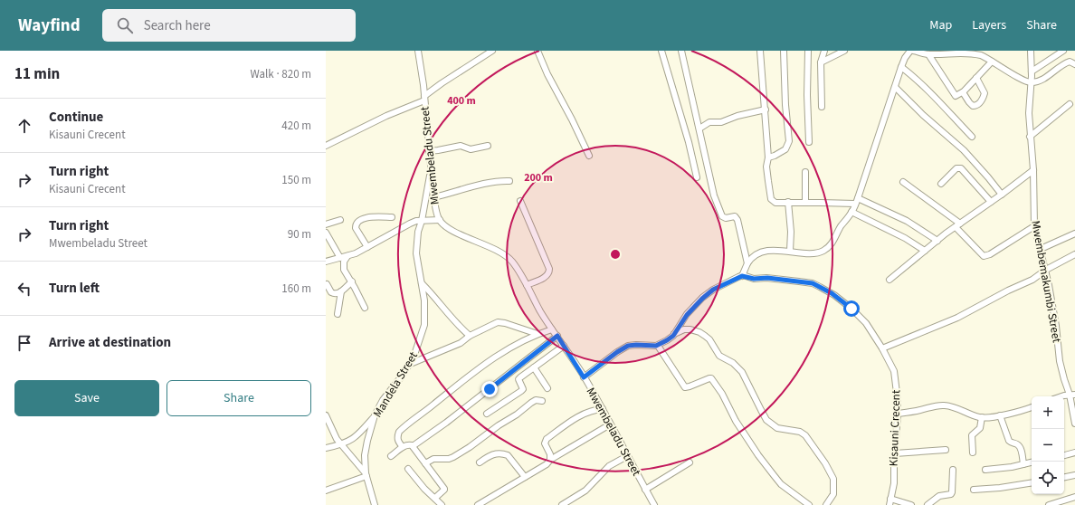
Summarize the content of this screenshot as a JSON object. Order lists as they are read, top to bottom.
{
  "streets": {
    "street": [
      "Mwembeladu Street",
      "Mwembemakumbi Street",
      "Mandela Street",
      "Kisauni Crecent"
    ]
  },
  "crossings": [
    ["Mwembeladu Street", "Mandela Street"]
  ],
  "page": {
    "header": "Wayfind",
    "search": "Search here",
    "nav": ["Map", "Layers", "Share"],
    "heading": ["11 min", "Walk · 820 m"],
    "list": [
      ["Continue", "Kisauni Crecent", "420 m"],
      ["Turn right", "Kisauni Crecent", "150 m"],
      ["Turn right", "Mwembeladu Street", "90 m"],
      ["Turn left", "160 m"],
      "Arrive at destination"
    ],
    "buttons": ["Save", "Share"],
    "map_buttons": ["+", "−"]
  },
  "rings": ["400 m", "200 m"]
}
